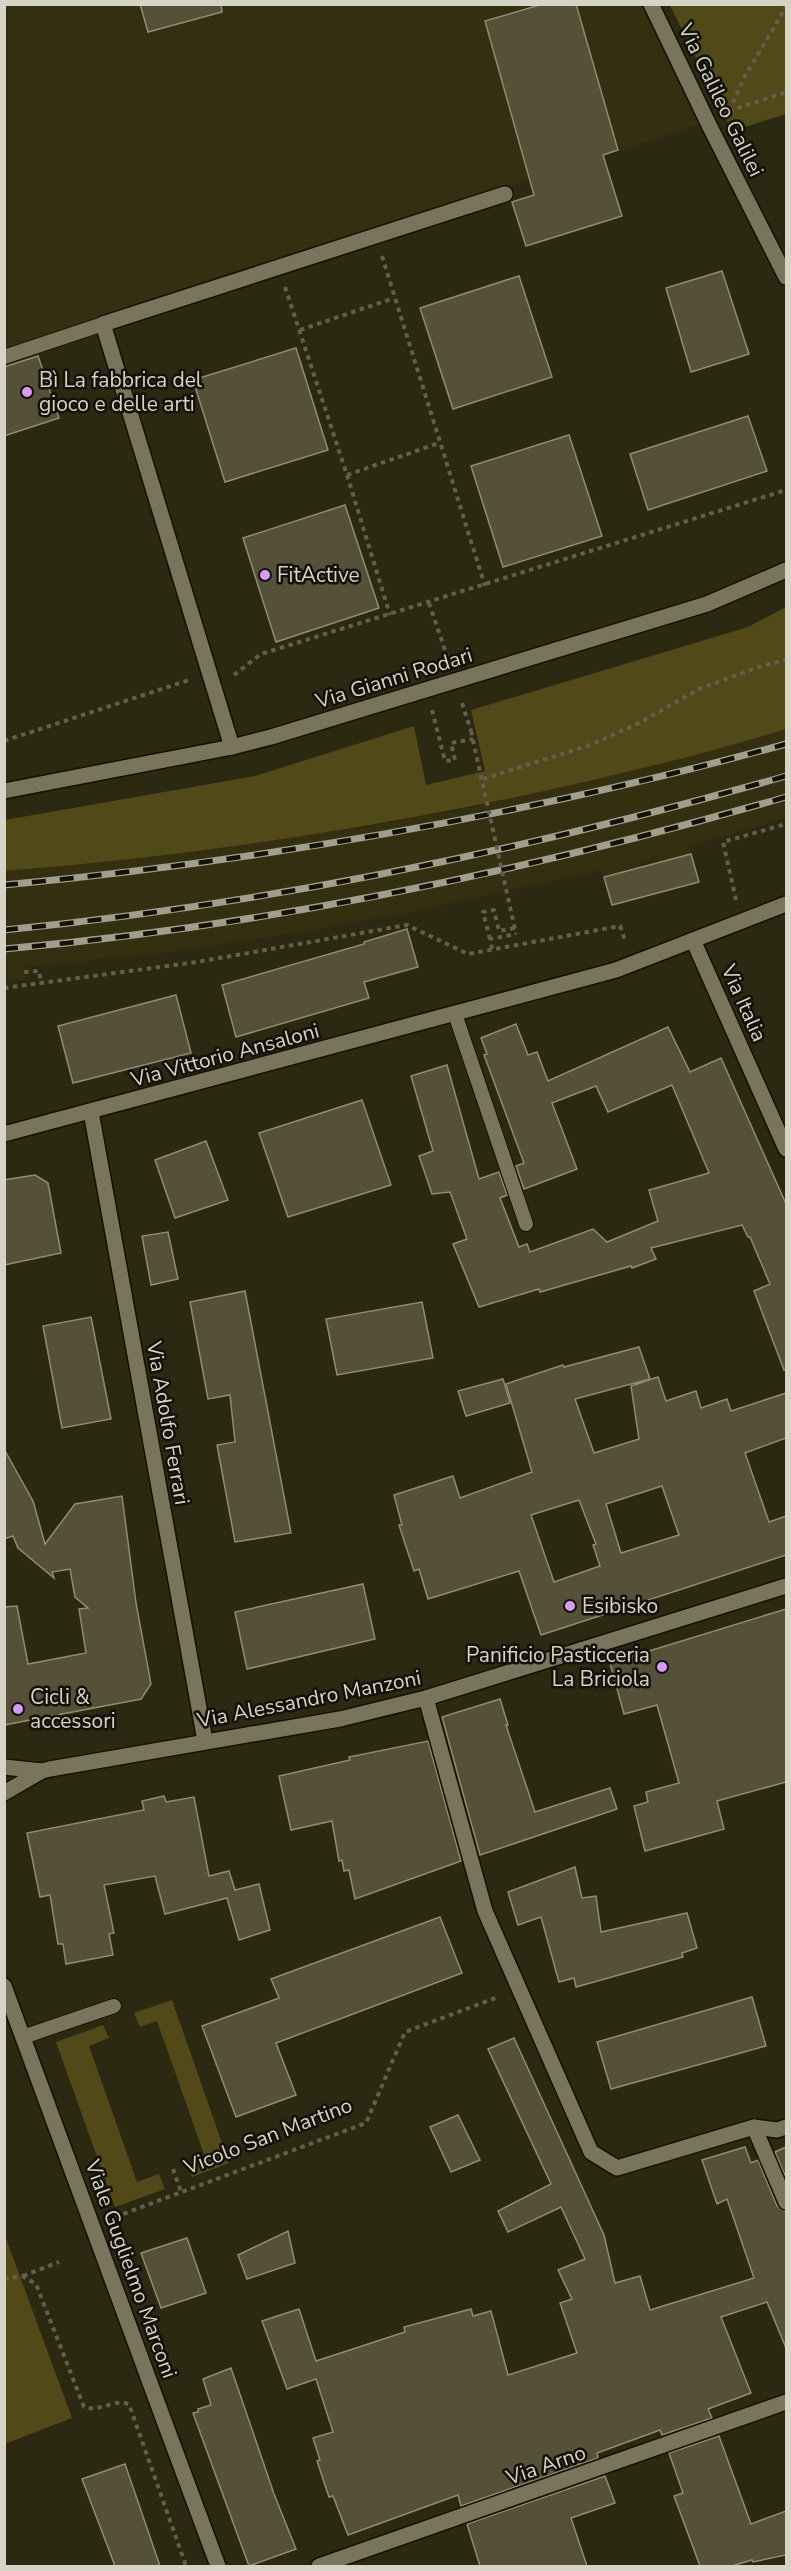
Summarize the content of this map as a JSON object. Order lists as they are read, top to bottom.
{
  "streets": {
    "street": [
      "Via Galileo Galilei",
      "Via Gianni Rodari",
      "Via Italia",
      "Via Vittorio Ansaloni",
      "Via Adolfo Ferrari",
      "Via Alessandro Manzoni",
      "Viale Guglielmo Marconi",
      "Via Arno"
    ],
    "path": ["Vicolo San Martino"]
  },
  "crossings": [
    ["Via Italia", "Via Vittorio Ansaloni"],
    ["Via Vittorio Ansaloni", "Via Adolfo Ferrari"],
    ["Via Adolfo Ferrari", "Via Alessandro Manzoni"]
  ],
  "places": [
    "Bì La fabbrica del gioco e delle arti",
    "FitActive",
    "Esibisko",
    "Panificio Pasticceria La Briciola",
    "Cicli & accessori"
  ]
}
